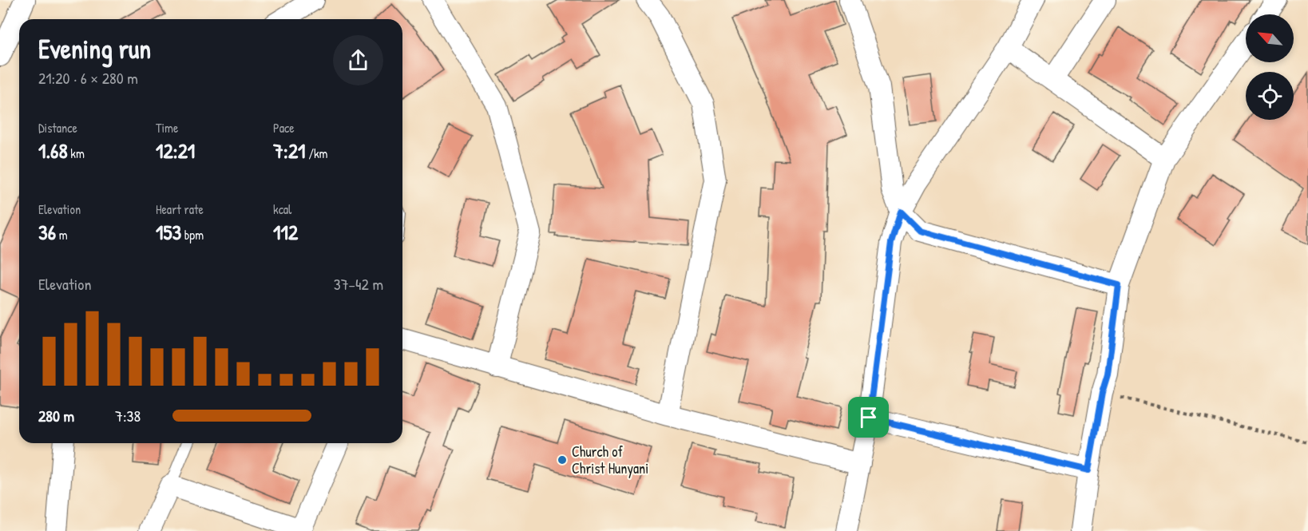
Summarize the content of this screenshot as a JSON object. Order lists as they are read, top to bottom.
{
  "places": ["Church of Christ Hunyani"],
  "north": "top left",
  "page": {
    "heading": ["Evening run", "21:20 · 6 × 280 m"],
    "stats": [
      ["Distance", "1.68 km"],
      ["Time", "12:21"],
      ["Pace", "7:21 /km"],
      ["Elevation", "36 m"],
      ["Heart rate", "153 bpm"],
      ["kcal", "112"]
    ],
    "chart": ["Elevation", "37–42 m"],
    "list": [
      {
        "name": "280 m",
        "note": "7:38"
      }
    ]
  }
}
